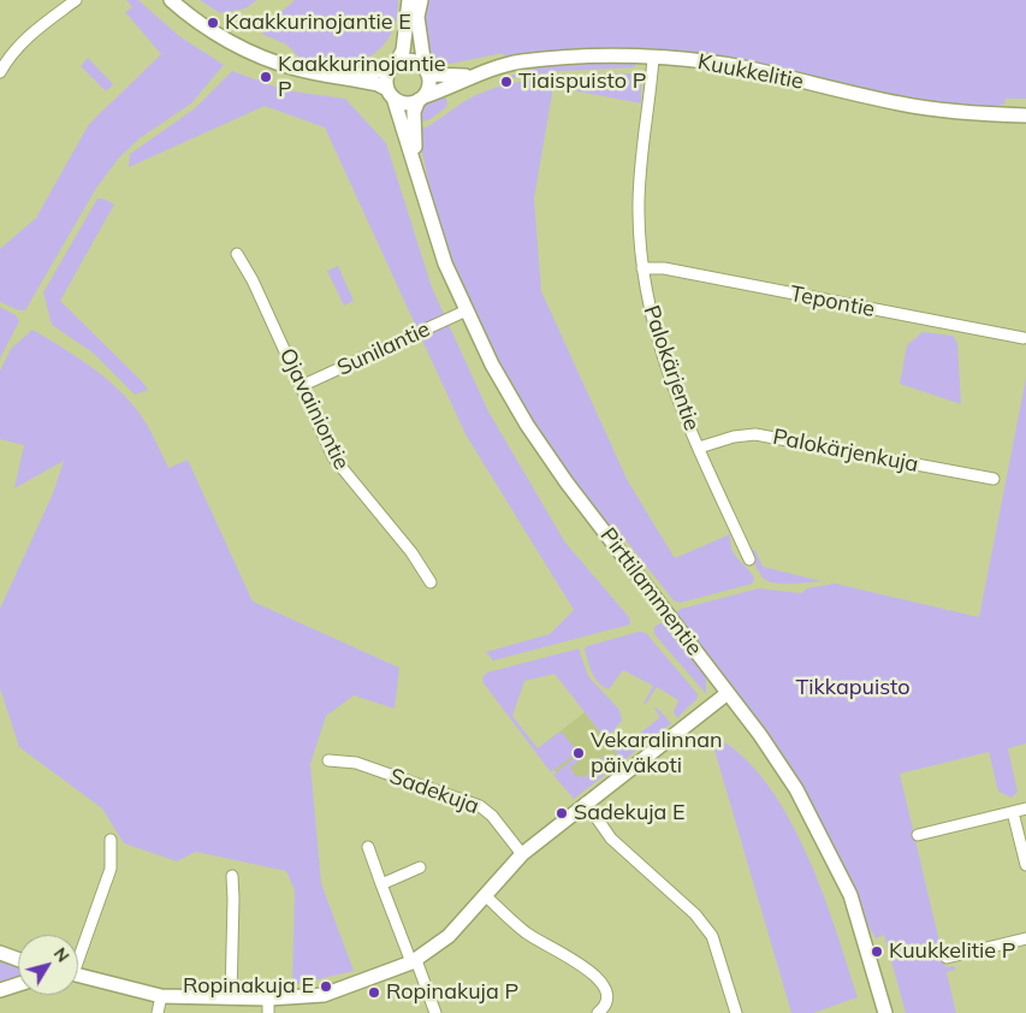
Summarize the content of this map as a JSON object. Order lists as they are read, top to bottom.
{
  "streets": {
    "street": [
      "Kuukkelitie",
      "Tepontie",
      "Sunilantie",
      "Palokärjentie",
      "Ojavainiontie",
      "Palokärjenkuja",
      "Pirttilammentie",
      "Sadekuja"
    ]
  },
  "crossings": [
    ["Kuukkelitie", "Palokärjentie"],
    ["Kuukkelitie", "Pirttilammentie"],
    ["Tepontie", "Palokärjentie"],
    ["Sunilantie", "Ojavainiontie"],
    ["Sunilantie", "Pirttilammentie"],
    ["Palokärjentie", "Palokärjenkuja"]
  ],
  "parks": ["Tikkapuisto"],
  "places": [
    "Kaakkurinojantie E",
    "Kaakkurinojantie P",
    "Tiaispuisto P",
    "Vekaralinnan päiväkoti",
    "Sadekuja E",
    "Kuukkelitie P",
    "Ropinakuja E",
    "Ropinakuja P"
  ],
  "north": "top right"
}
